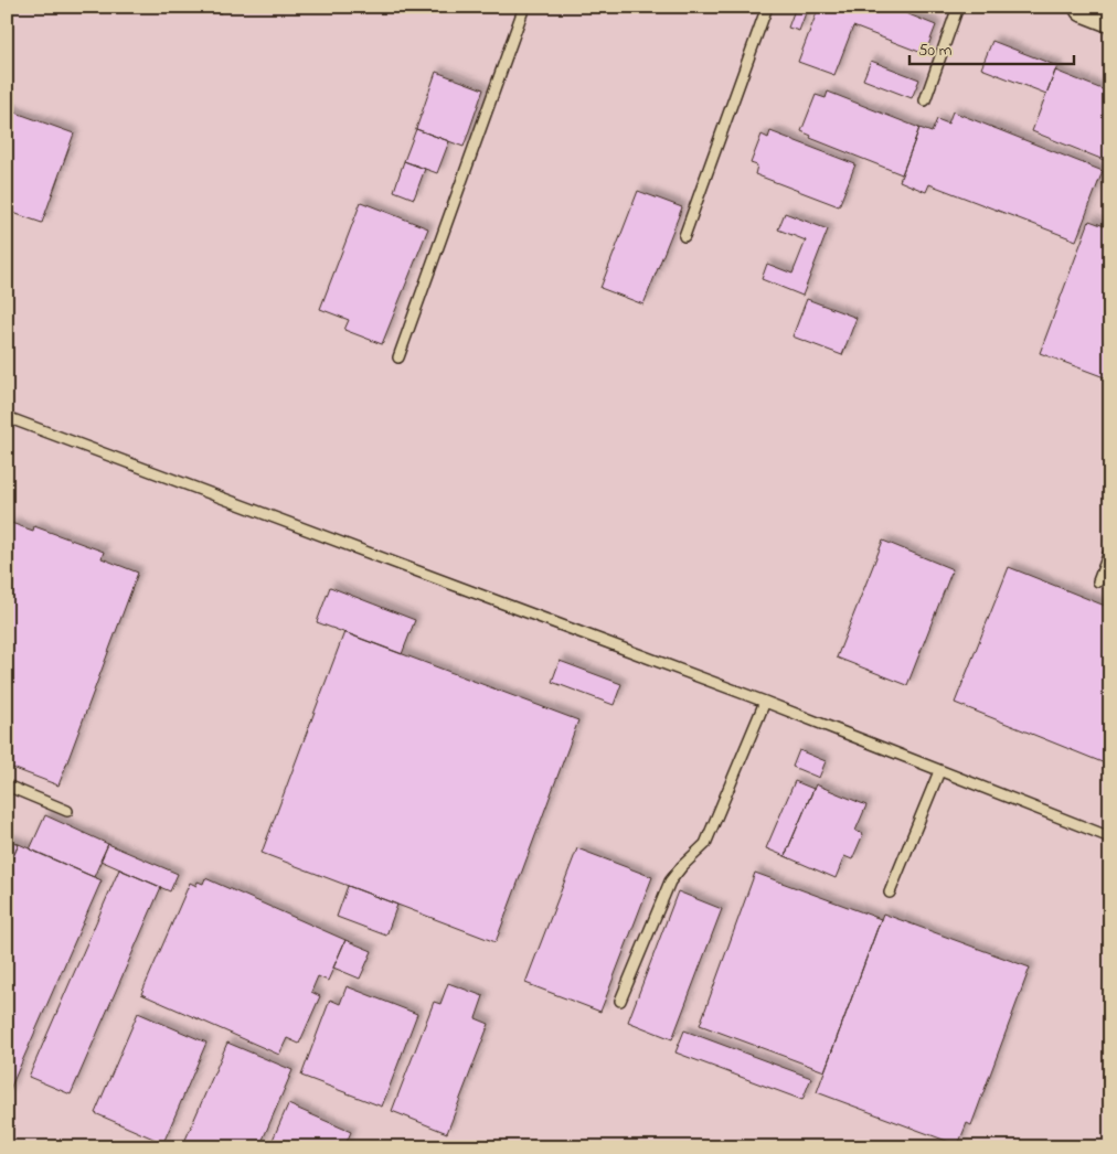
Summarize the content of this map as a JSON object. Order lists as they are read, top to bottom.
{
  "scale_bar": "50 m"
}
